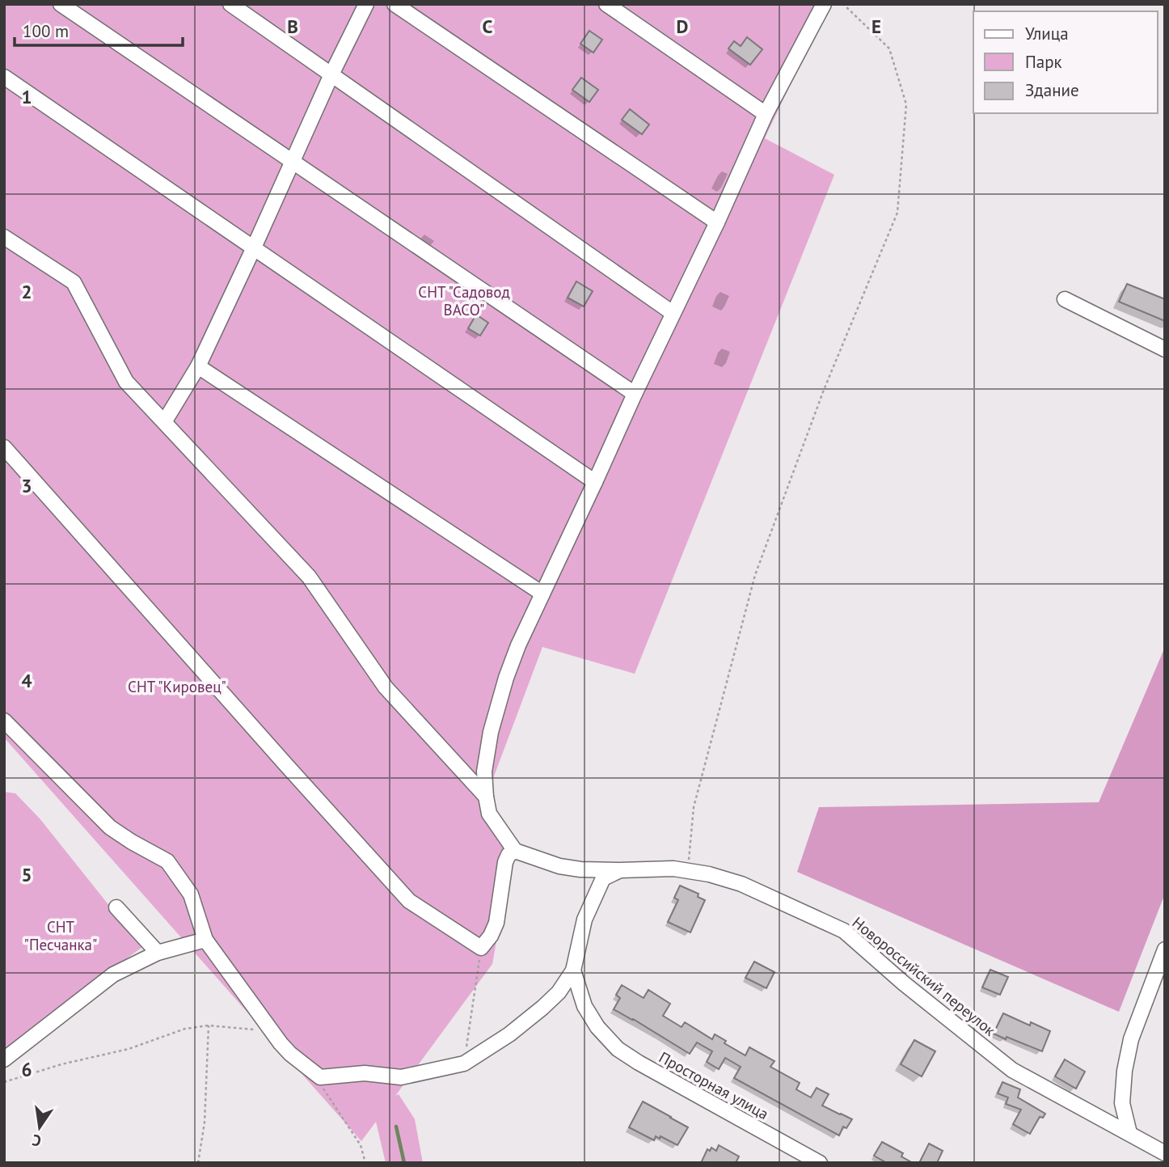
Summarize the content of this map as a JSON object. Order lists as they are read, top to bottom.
{
  "streets": {
    "street": ["Новороссийский переулок", "Просторная улица"]
  },
  "parks": ["СНТ \"Садовод ВАСО\"", "СНТ \"Кировец\"", "СНТ \"Песчанка\""],
  "legend": ["Улица", "Парк", "Здание"],
  "scale_bar": "100 m",
  "north": "bottom",
  "grid": {
    "columns": [
      "B",
      "C",
      "D",
      "E"
    ],
    "rows": [
      "1",
      "2",
      "3",
      "4",
      "5",
      "6"
    ]
  }
}
